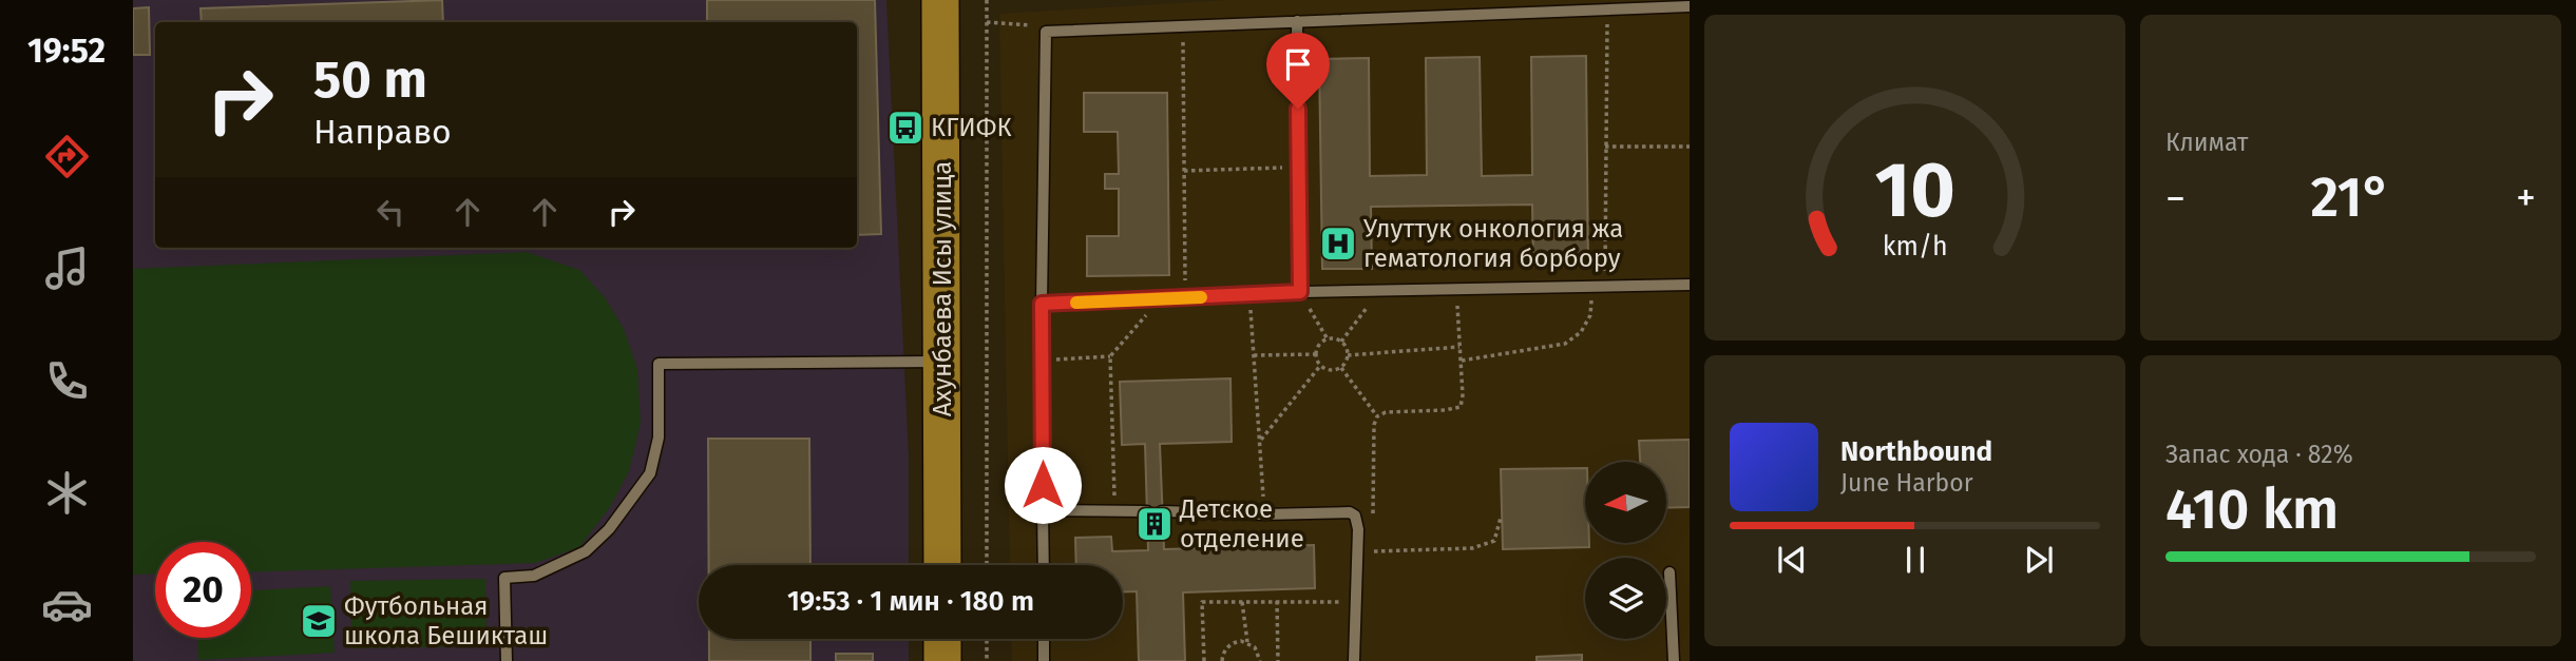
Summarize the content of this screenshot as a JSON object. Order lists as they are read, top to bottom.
{
  "streets": {
    "main road": ["Ахунбаева Исы улица"]
  },
  "places": {
    "bus stop": ["КГИФК"],
    "hospital": ["Улуттук онкология жа гематология борбору"],
    "building": ["Детское отделение"],
    "school or university": ["Футбольная школа Бешикташ"]
  },
  "north": "left",
  "page": {
    "tabs": "19:52",
    "tile": [
      "Климат",
      ["Запас хода · 82%", "410 km"]
    ],
    "turn": ["50 m", "Направо"],
    "heat": ["−", "21°", "+"],
    "song": ["Northbound", "June Harbor"],
    "limit": "20",
    "trip": "19:53 · 1 мин · 180 m",
    "gauge": ["10", "km/h"]
  }
}
